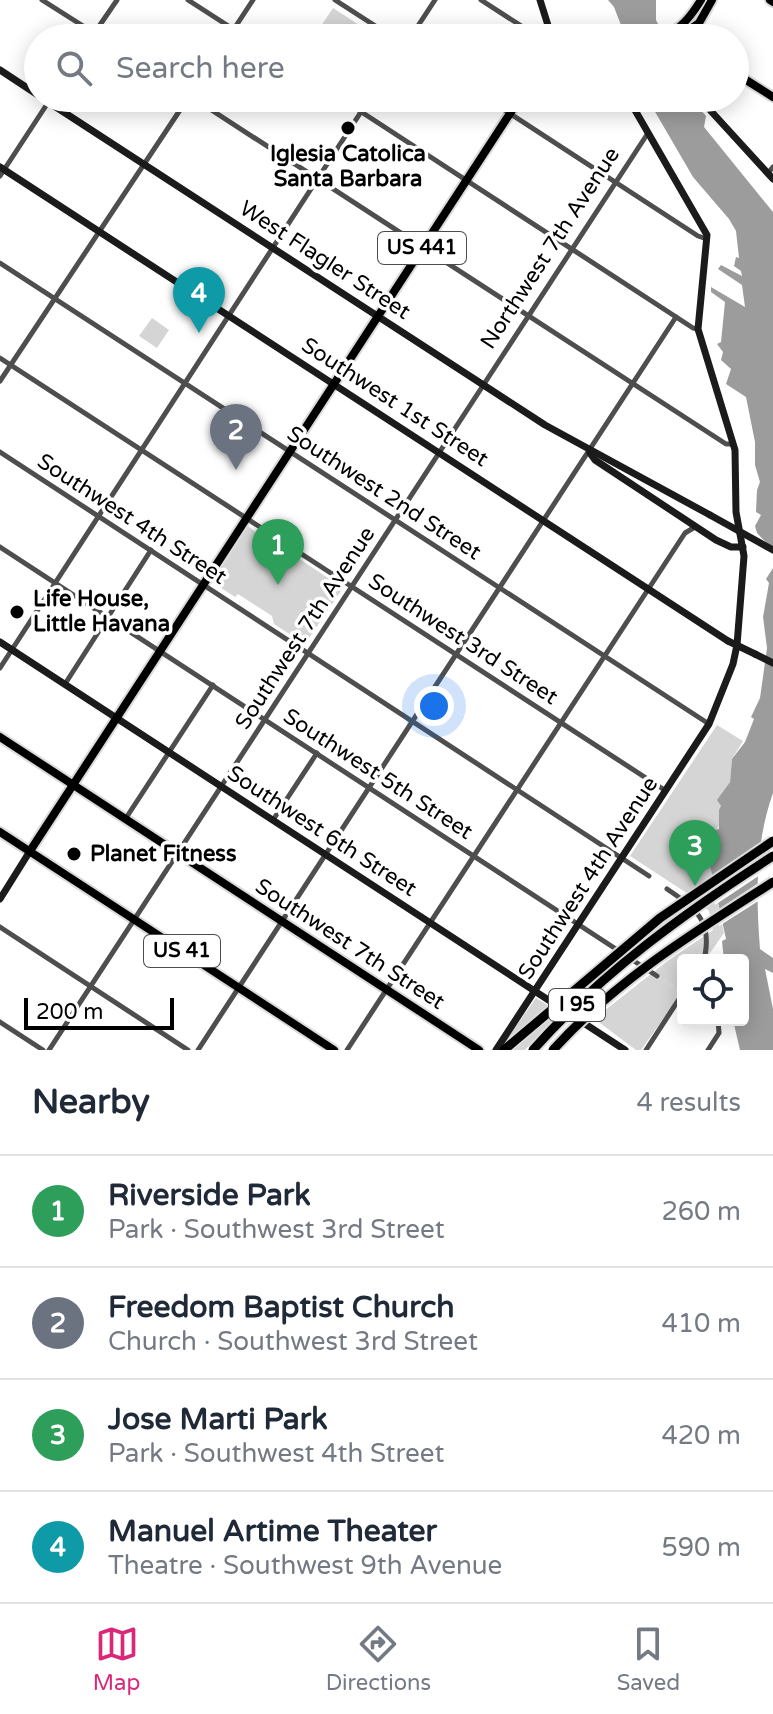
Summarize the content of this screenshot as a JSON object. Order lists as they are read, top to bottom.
{
  "streets": {
    "highway": ["I 95"],
    "main road": ["US 441", "Southwest 7th Street", "US 41"],
    "street": [
      "Northwest 7th Avenue",
      "West Flagler Street",
      "Southwest 1st Street",
      "Southwest 2nd Street",
      "Southwest 4th Street",
      "Southwest 7th Avenue",
      "Southwest 3rd Street",
      "Southwest 5th Street",
      "Southwest 6th Street",
      "Southwest 4th Avenue"
    ]
  },
  "crossings": [
    ["US 441", "West Flagler Street"],
    ["US 441", "Southwest 1st Street"],
    ["US 441", "Southwest 2nd Street"],
    ["US 441", "Southwest 4th Street"],
    ["US 441", "Southwest 3rd Street"],
    ["US 441", "Southwest 5th Street"],
    ["US 441", "Southwest 6th Street"],
    ["US 441", "Southwest 7th Street"],
    ["US 441", "US 41"],
    ["Northwest 7th Avenue", "West Flagler Street"],
    ["Northwest 7th Avenue", "Southwest 7th Avenue"],
    ["West Flagler Street", "Southwest 7th Avenue"],
    ["West Flagler Street", "Southwest 4th Avenue"],
    ["Southwest 1st Street", "Southwest 7th Avenue"],
    ["Southwest 2nd Street", "Southwest 7th Avenue"],
    ["Southwest 2nd Street", "Southwest 4th Avenue"],
    ["Southwest 4th Street", "Southwest 7th Avenue"],
    ["Southwest 4th Street", "Southwest 4th Avenue"],
    ["Southwest 7th Avenue", "Southwest 3rd Street"],
    ["Southwest 7th Avenue", "Southwest 5th Street"],
    ["Southwest 7th Avenue", "Southwest 6th Street"],
    ["Southwest 7th Avenue", "Southwest 7th Street"],
    ["Southwest 7th Avenue", "US 41"],
    ["Southwest 3rd Street", "Southwest 4th Avenue"],
    ["Southwest 5th Street", "Southwest 4th Avenue"],
    ["Southwest 6th Street", "Southwest 4th Avenue"]
  ],
  "places": ["Iglesia Catolica Santa Barbara", "Life House, Little Havana", "Planet Fitness"],
  "scale_bar": "200 m",
  "page": {
    "search": "Search here",
    "pins": [
      "4",
      "2",
      "1",
      "3"
    ],
    "scale": "200 m",
    "heading": ["Nearby", "4 results"],
    "list": [
      {
        "mark": "1",
        "name": "Riverside Park",
        "note": "Park · Southwest 3rd Street",
        "value": "260 m"
      },
      {
        "mark": "2",
        "name": "Freedom Baptist Church",
        "note": "Church · Southwest 3rd Street",
        "value": "410 m"
      },
      {
        "mark": "3",
        "name": "Jose Marti Park",
        "note": "Park · Southwest 4th Street",
        "value": "420 m"
      },
      {
        "mark": "4",
        "name": "Manuel Artime Theater",
        "note": "Theatre · Southwest 9th Avenue",
        "value": "590 m"
      }
    ],
    "nav": ["Map", "Directions", "Saved"]
  }
}
